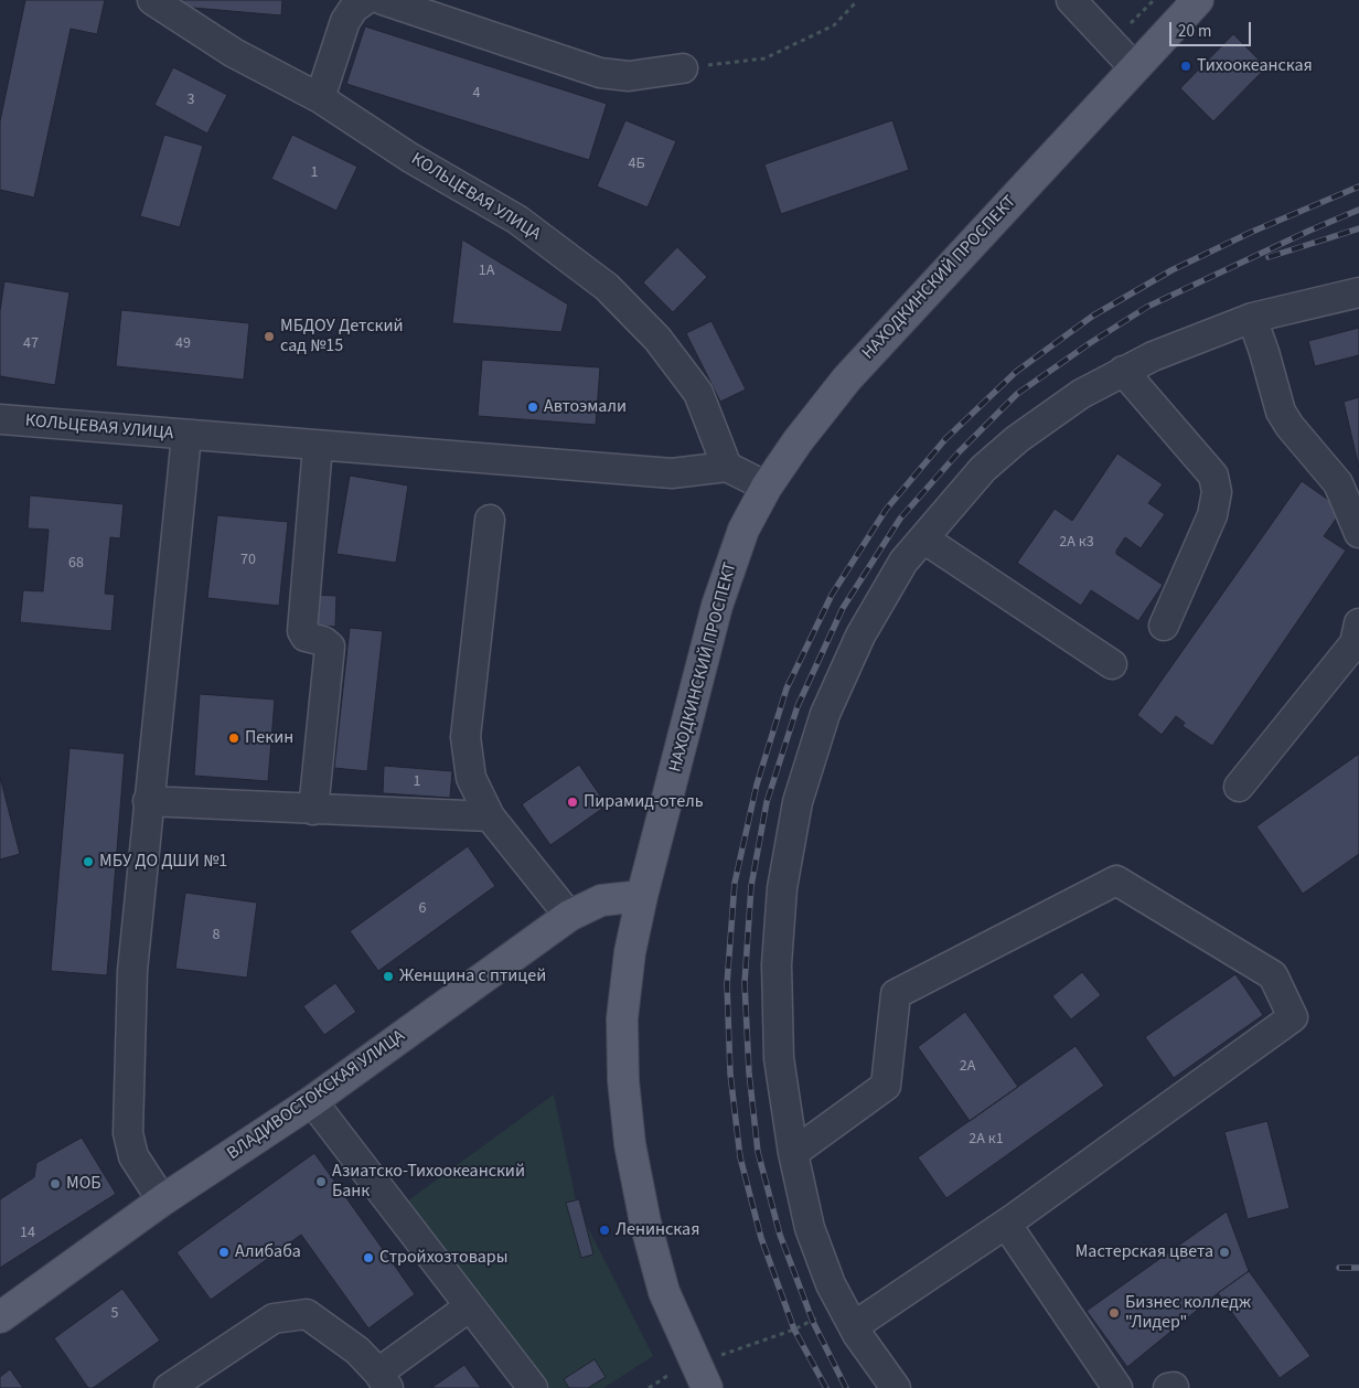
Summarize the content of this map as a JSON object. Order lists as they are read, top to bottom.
{
  "streets": {
    "main road": ["НАХОДКИНСКИЙ ПРОСПЕКТ", "ВЛАДИВОСТОКСКАЯ УЛИЦА"],
    "street": ["КОЛЬЦЕВАЯ УЛИЦА"]
  },
  "crossings": [
    ["НАХОДКИНСКИЙ ПРОСПЕКТ", "ВЛАДИВОСТОКСКАЯ УЛИЦА"]
  ],
  "places": [
    "Тихоокеанская",
    "МБДОУ Детский сад №15",
    "Автоэмали",
    "Пекин",
    "Пирамид-отель",
    "МБУ ДО ДШИ №1",
    "Женщина с птицей",
    "Азиатско-Тихоокеанский Банк",
    "МОБ",
    "Ленинская",
    "Алибаба",
    "Мастерская цвета",
    "Стройхозтовары",
    "Бизнес колледж \"Лидер\""
  ],
  "house_numbers": [
    "4",
    "3",
    "4Б",
    "1",
    "1А",
    "47",
    "49",
    "2А к3",
    "70",
    "68",
    "1",
    "6",
    "8",
    "2А",
    "2А к1",
    "14",
    "5"
  ],
  "scale_bar": "20 m"
}
